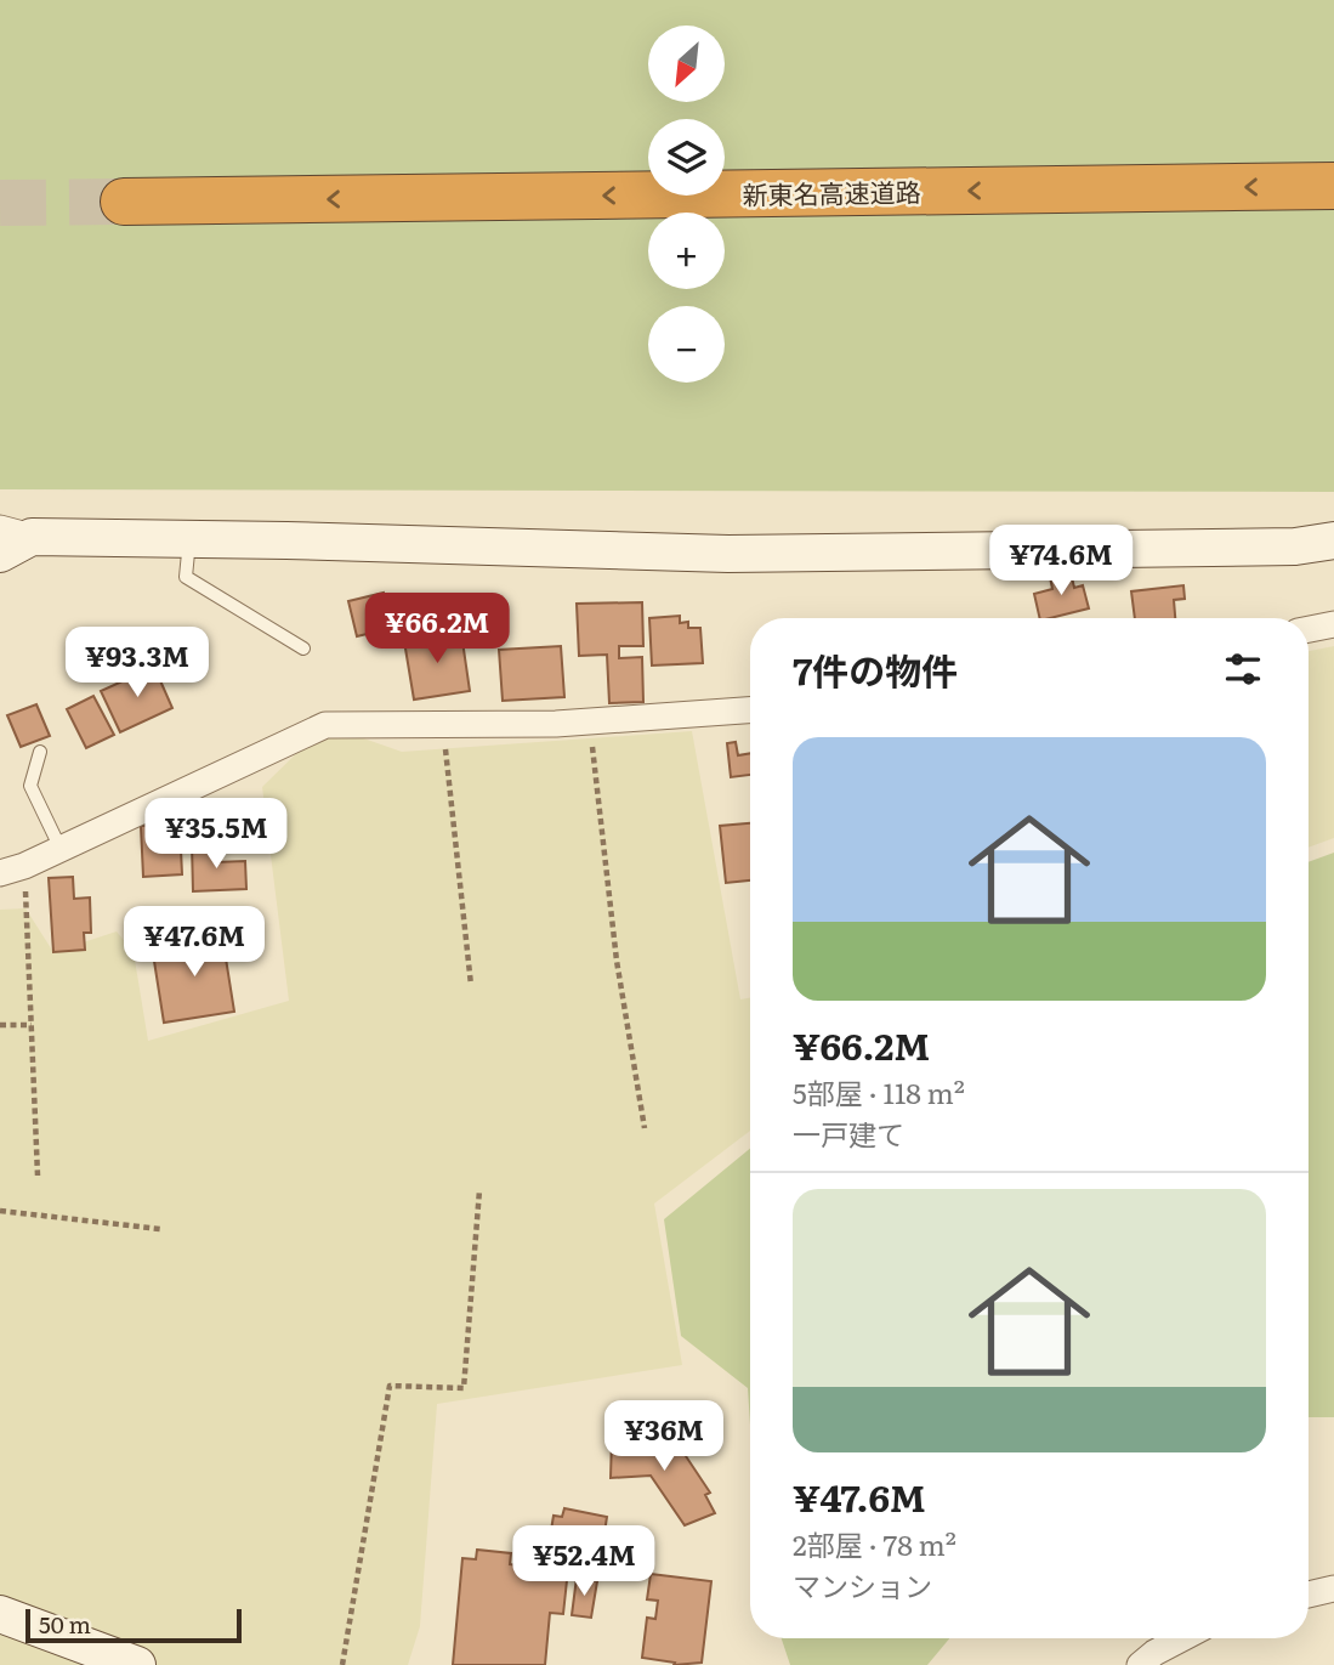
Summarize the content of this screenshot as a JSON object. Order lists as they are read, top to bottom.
{
  "streets": {
    "highway": ["新東名高速道路"]
  },
  "one_way": ["新東名高速道路"],
  "scale_bar": "50 m",
  "north": "bottom left",
  "page": {
    "map_buttons": ["+", "−"],
    "price": [
      "¥74.6M",
      "¥66.2M",
      "¥93.3M",
      "¥35.5M",
      "¥47.6M",
      "¥36M",
      "¥52.4M"
    ],
    "heading": "7件の物件",
    "list": [
      {
        "name": "¥66.2M",
        "note": "5部屋 · 118 m² · 一戸建て"
      },
      {
        "name": "¥47.6M",
        "note": "2部屋 · 78 m² · マンション"
      }
    ],
    "scale": "50 m"
  }
}
